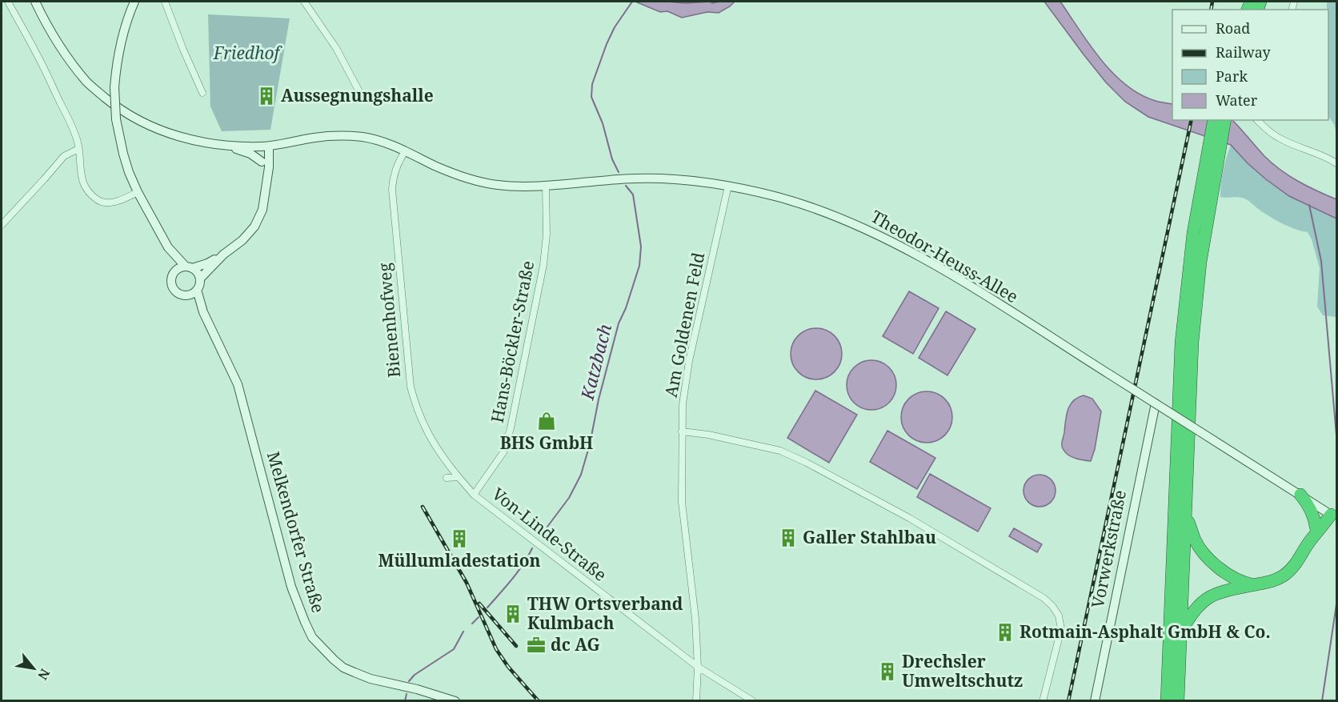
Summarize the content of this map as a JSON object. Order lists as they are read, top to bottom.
{
  "streets": {
    "main road": ["Theodor-Heuss-Allee", "Melkendorfer Straße", "Vorwerkstraße"],
    "street": [
      "Bienenhofweg",
      "Am Goldenen Feld",
      "Hans-Böckler-Straße",
      "Von-Linde-Straße"
    ]
  },
  "crossings": [
    ["Theodor-Heuss-Allee", "Bienenhofweg"],
    ["Theodor-Heuss-Allee", "Am Goldenen Feld"],
    ["Theodor-Heuss-Allee", "Hans-Böckler-Straße"],
    ["Theodor-Heuss-Allee", "Vorwerkstraße"],
    ["Bienenhofweg", "Von-Linde-Straße"],
    ["Am Goldenen Feld", "Von-Linde-Straße"],
    ["Hans-Böckler-Straße", "Von-Linde-Straße"]
  ],
  "water": ["Katzbach"],
  "parks": ["Friedhof"],
  "places": {
    "building": [
      "Aussegnungshalle",
      "Galler Stahlbau",
      "Müllumladestation",
      "THW Ortsverband Kulmbach",
      "Rotmain-Asphalt GmbH & Co.",
      "Drechsler Umweltschutz"
    ],
    "shop": ["BHS GmbH"],
    "office": ["dc AG"]
  },
  "legend": [
    "Road",
    "Railway",
    "Park",
    "Water"
  ],
  "north": "bottom right"
}
